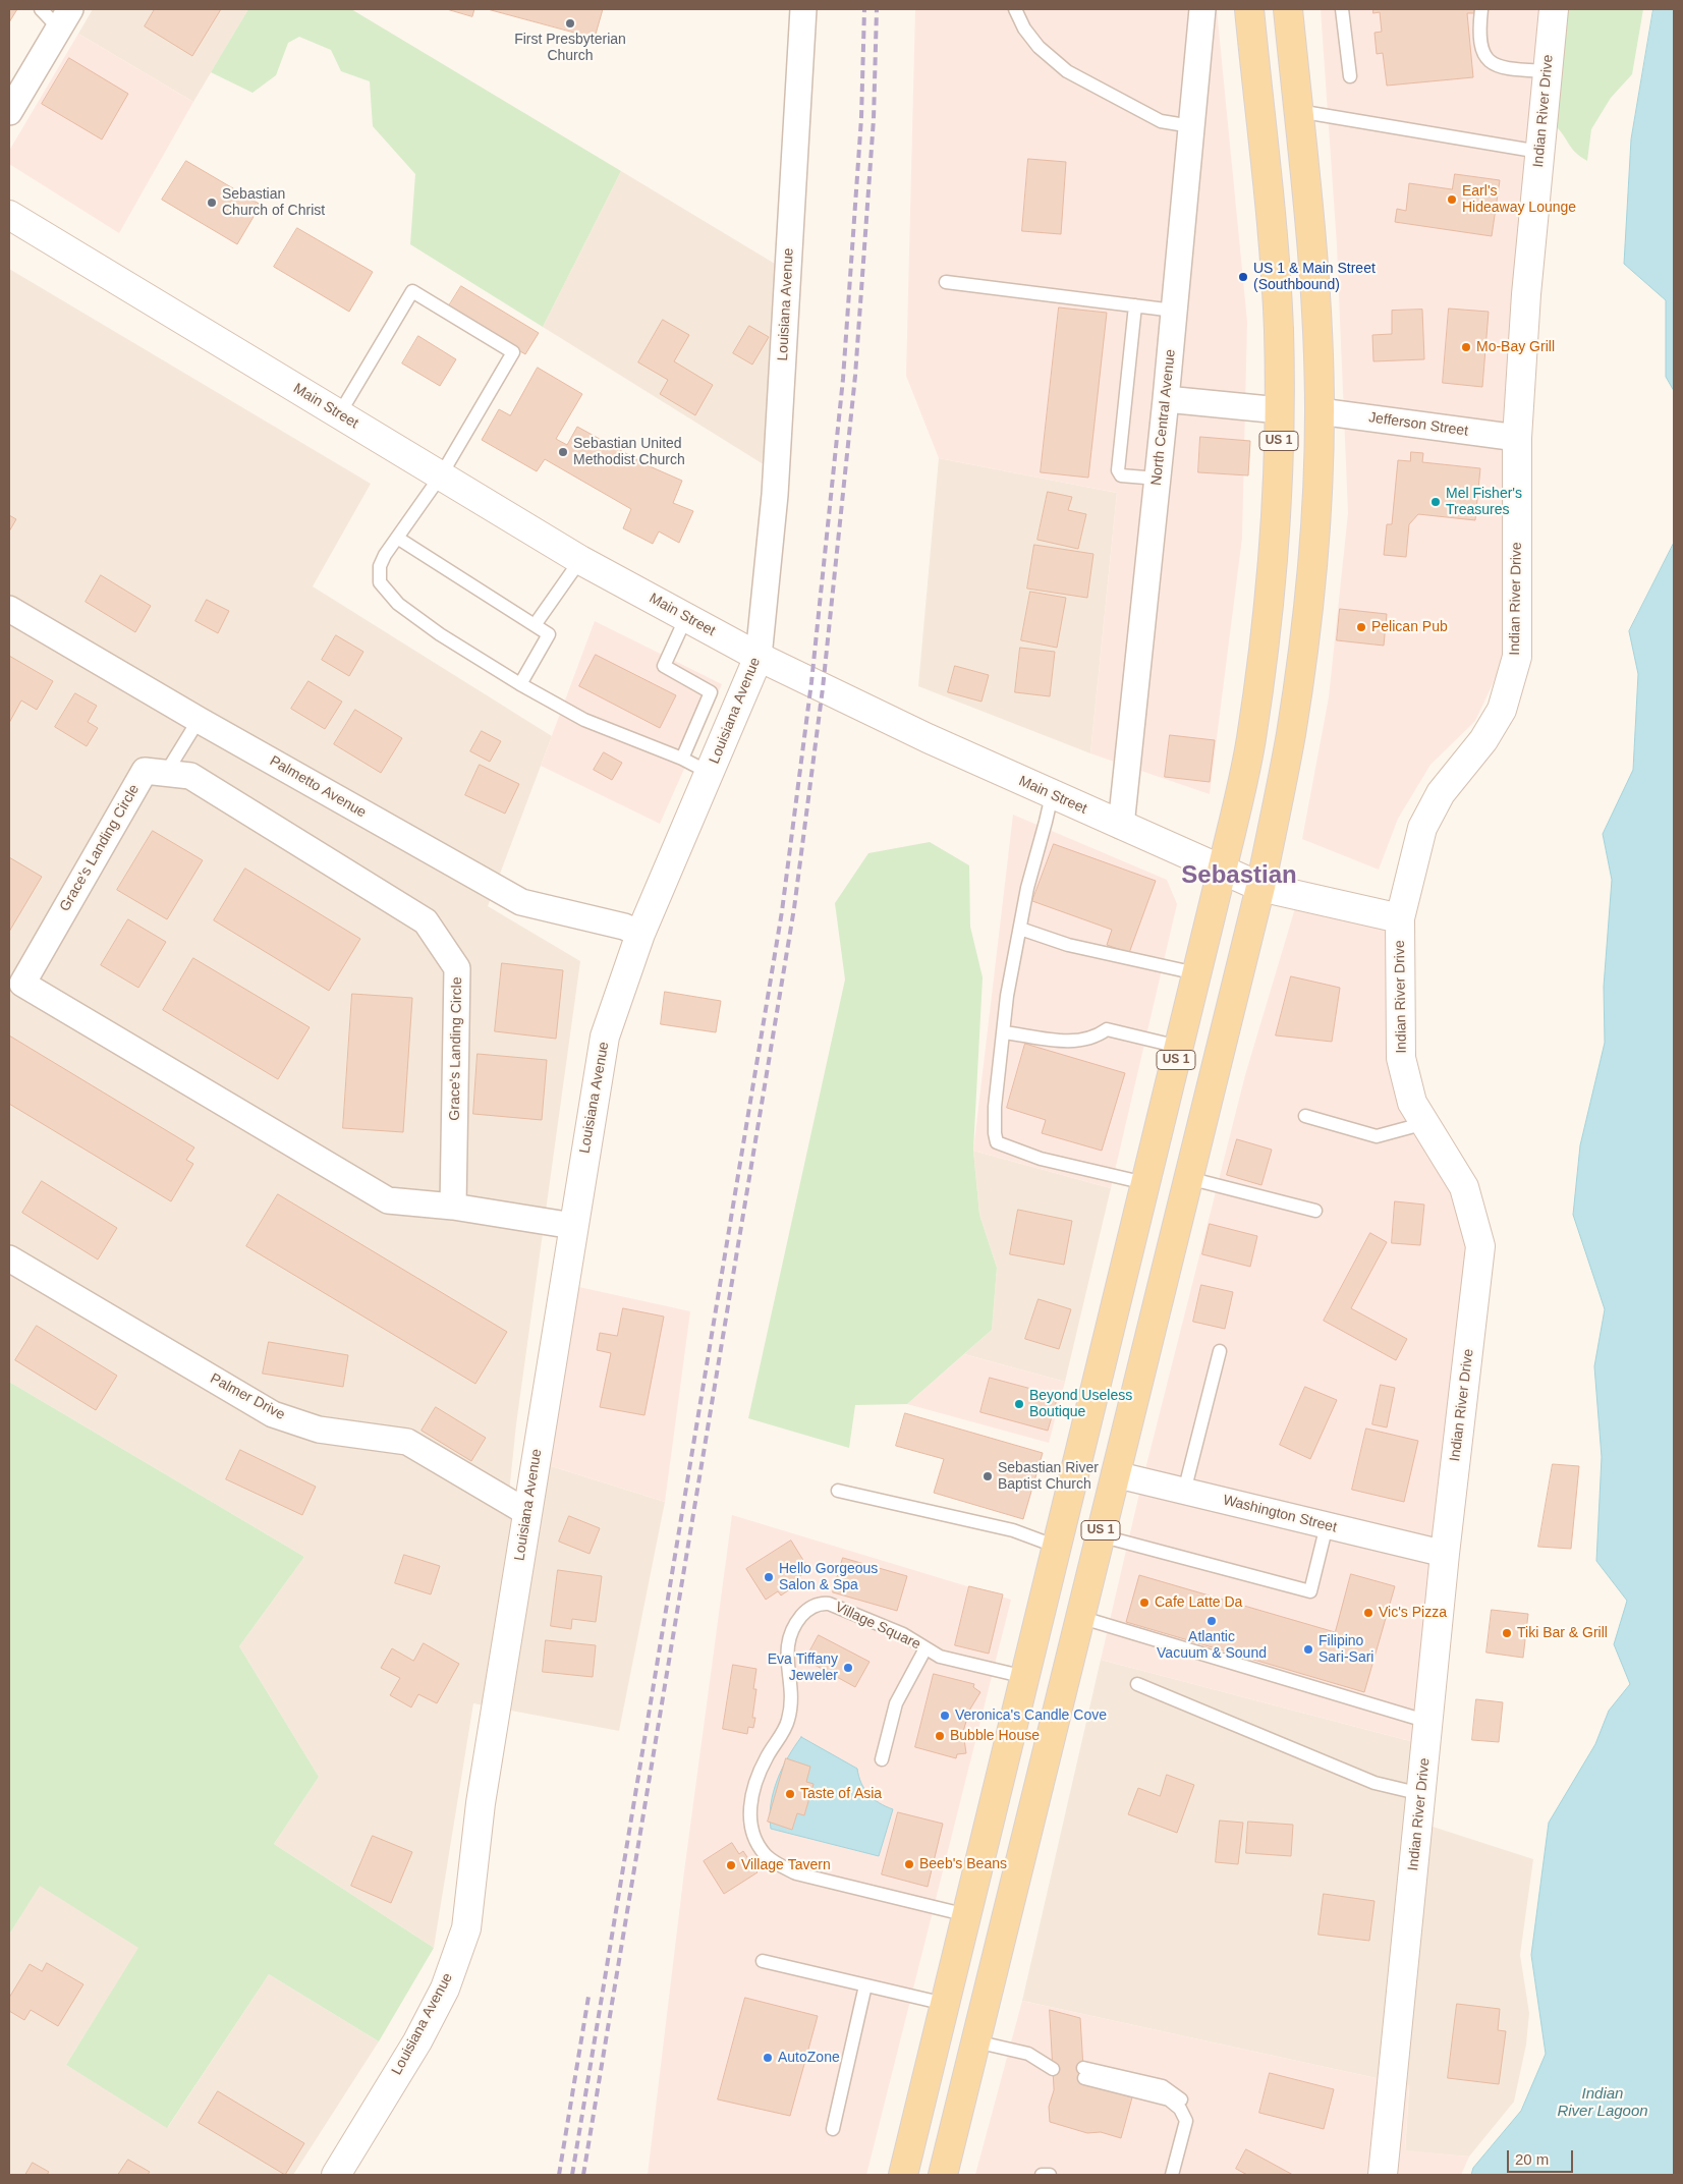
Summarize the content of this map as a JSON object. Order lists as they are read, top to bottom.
{
  "streets": {
    "main road": ["US 1"],
    "street": [
      "Indian River Drive",
      "Louisiana Avenue",
      "Main Street",
      "North Central Avenue",
      "Jefferson Street",
      "Palmetto Avenue",
      "Grace's Landing Circle",
      "Palmer Drive",
      "Washington Street"
    ],
    "lane": ["Village Square"]
  },
  "crossings": [
    ["Indian River Drive", "Main Street"],
    ["Indian River Drive", "Jefferson Street"],
    ["Indian River Drive", "Washington Street"],
    ["Louisiana Avenue", "Main Street"],
    ["Louisiana Avenue", "Palmetto Avenue"],
    ["Louisiana Avenue", "Grace's Landing Circle"],
    ["Louisiana Avenue", "Palmer Drive"],
    ["Main Street", "North Central Avenue"],
    ["Main Street", "US 1"],
    ["Jefferson Street", "US 1"],
    ["US 1", "Washington Street"],
    ["US 1", "Village Square"]
  ],
  "districts": ["Sebastian"],
  "water": ["Indian River Lagoon"],
  "places": [
    "First Presbyterian Church",
    "Earl's Hideaway Lounge",
    "Sebastian Church of Christ",
    "US 1 & Main Street (Southbound)",
    "Mo-Bay Grill",
    "Sebastian United Methodist Church",
    "Mel Fisher's Treasures",
    "Pelican Pub",
    "Beyond Useless Boutique",
    "Sebastian River Baptist Church",
    "Hello Gorgeous Salon & Spa",
    "Cafe Latte Da",
    "Vic's Pizza",
    "Atlantic Vacuum & Sound",
    "Tiki Bar & Grill",
    "Filipino Sari-Sari",
    "Eva Tiffany Jeweler",
    "Veronica's Candle Cove",
    "Bubble House",
    "Taste of Asia",
    "Beeb's Beans",
    "Village Tavern",
    "AutoZone"
  ],
  "scale_bar": "20 m"
}
